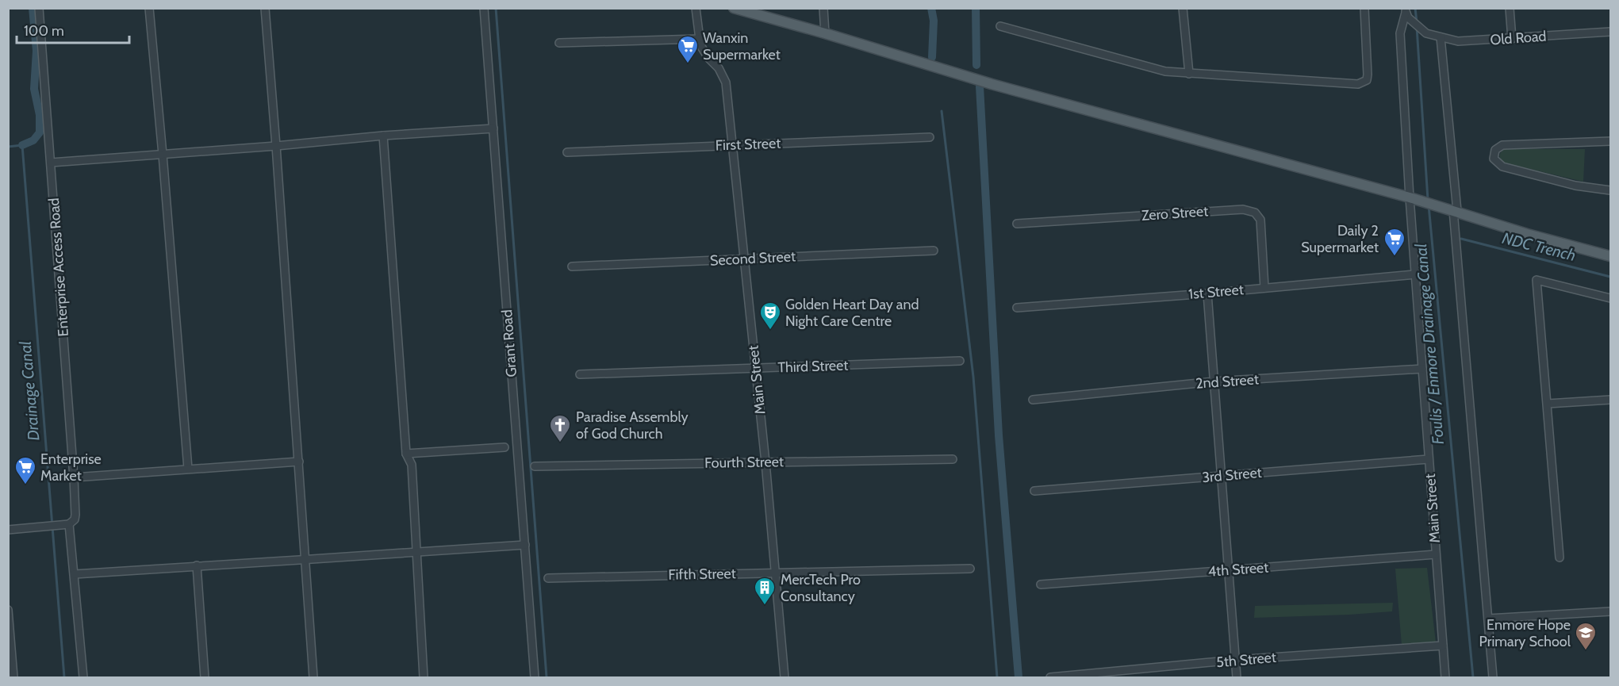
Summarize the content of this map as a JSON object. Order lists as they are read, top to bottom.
{
  "streets": {
    "street": [
      "Old Road",
      "First Street",
      "Zero Street",
      "Second Street",
      "Enterprise Access Road",
      "1st Street",
      "Grant Road",
      "Third Street",
      "Main Street",
      "2nd Street",
      "Fourth Street",
      "3rd Street",
      "4th Street",
      "Fifth Street",
      "5th Street"
    ]
  },
  "crossings": [
    ["Old Road", "Main Street"],
    ["First Street", "Main Street"],
    ["Zero Street", "1st Street"],
    ["Second Street", "Main Street"],
    ["1st Street", "Main Street"],
    ["Third Street", "Main Street"],
    ["Main Street", "2nd Street"],
    ["Main Street", "Fourth Street"],
    ["Main Street", "3rd Street"],
    ["Main Street", "4th Street"],
    ["Main Street", "Fifth Street"],
    ["Main Street", "5th Street"]
  ],
  "water": ["NDC Trench", "Foulis / Enmore Drainage Canal", "Drainage Canal"],
  "places": {
    "supermarket": ["Wanxin Supermarket", "Daily 2 Supermarket", "Enterprise Market"],
    "theatre": ["Golden Heart Day and Night Care Centre"],
    "church": ["Paradise Assembly of God Church"],
    "building": ["MercTech Pro Consultancy"],
    "school or university": ["Enmore Hope Primary School"]
  },
  "scale_bar": "100 m"
}
